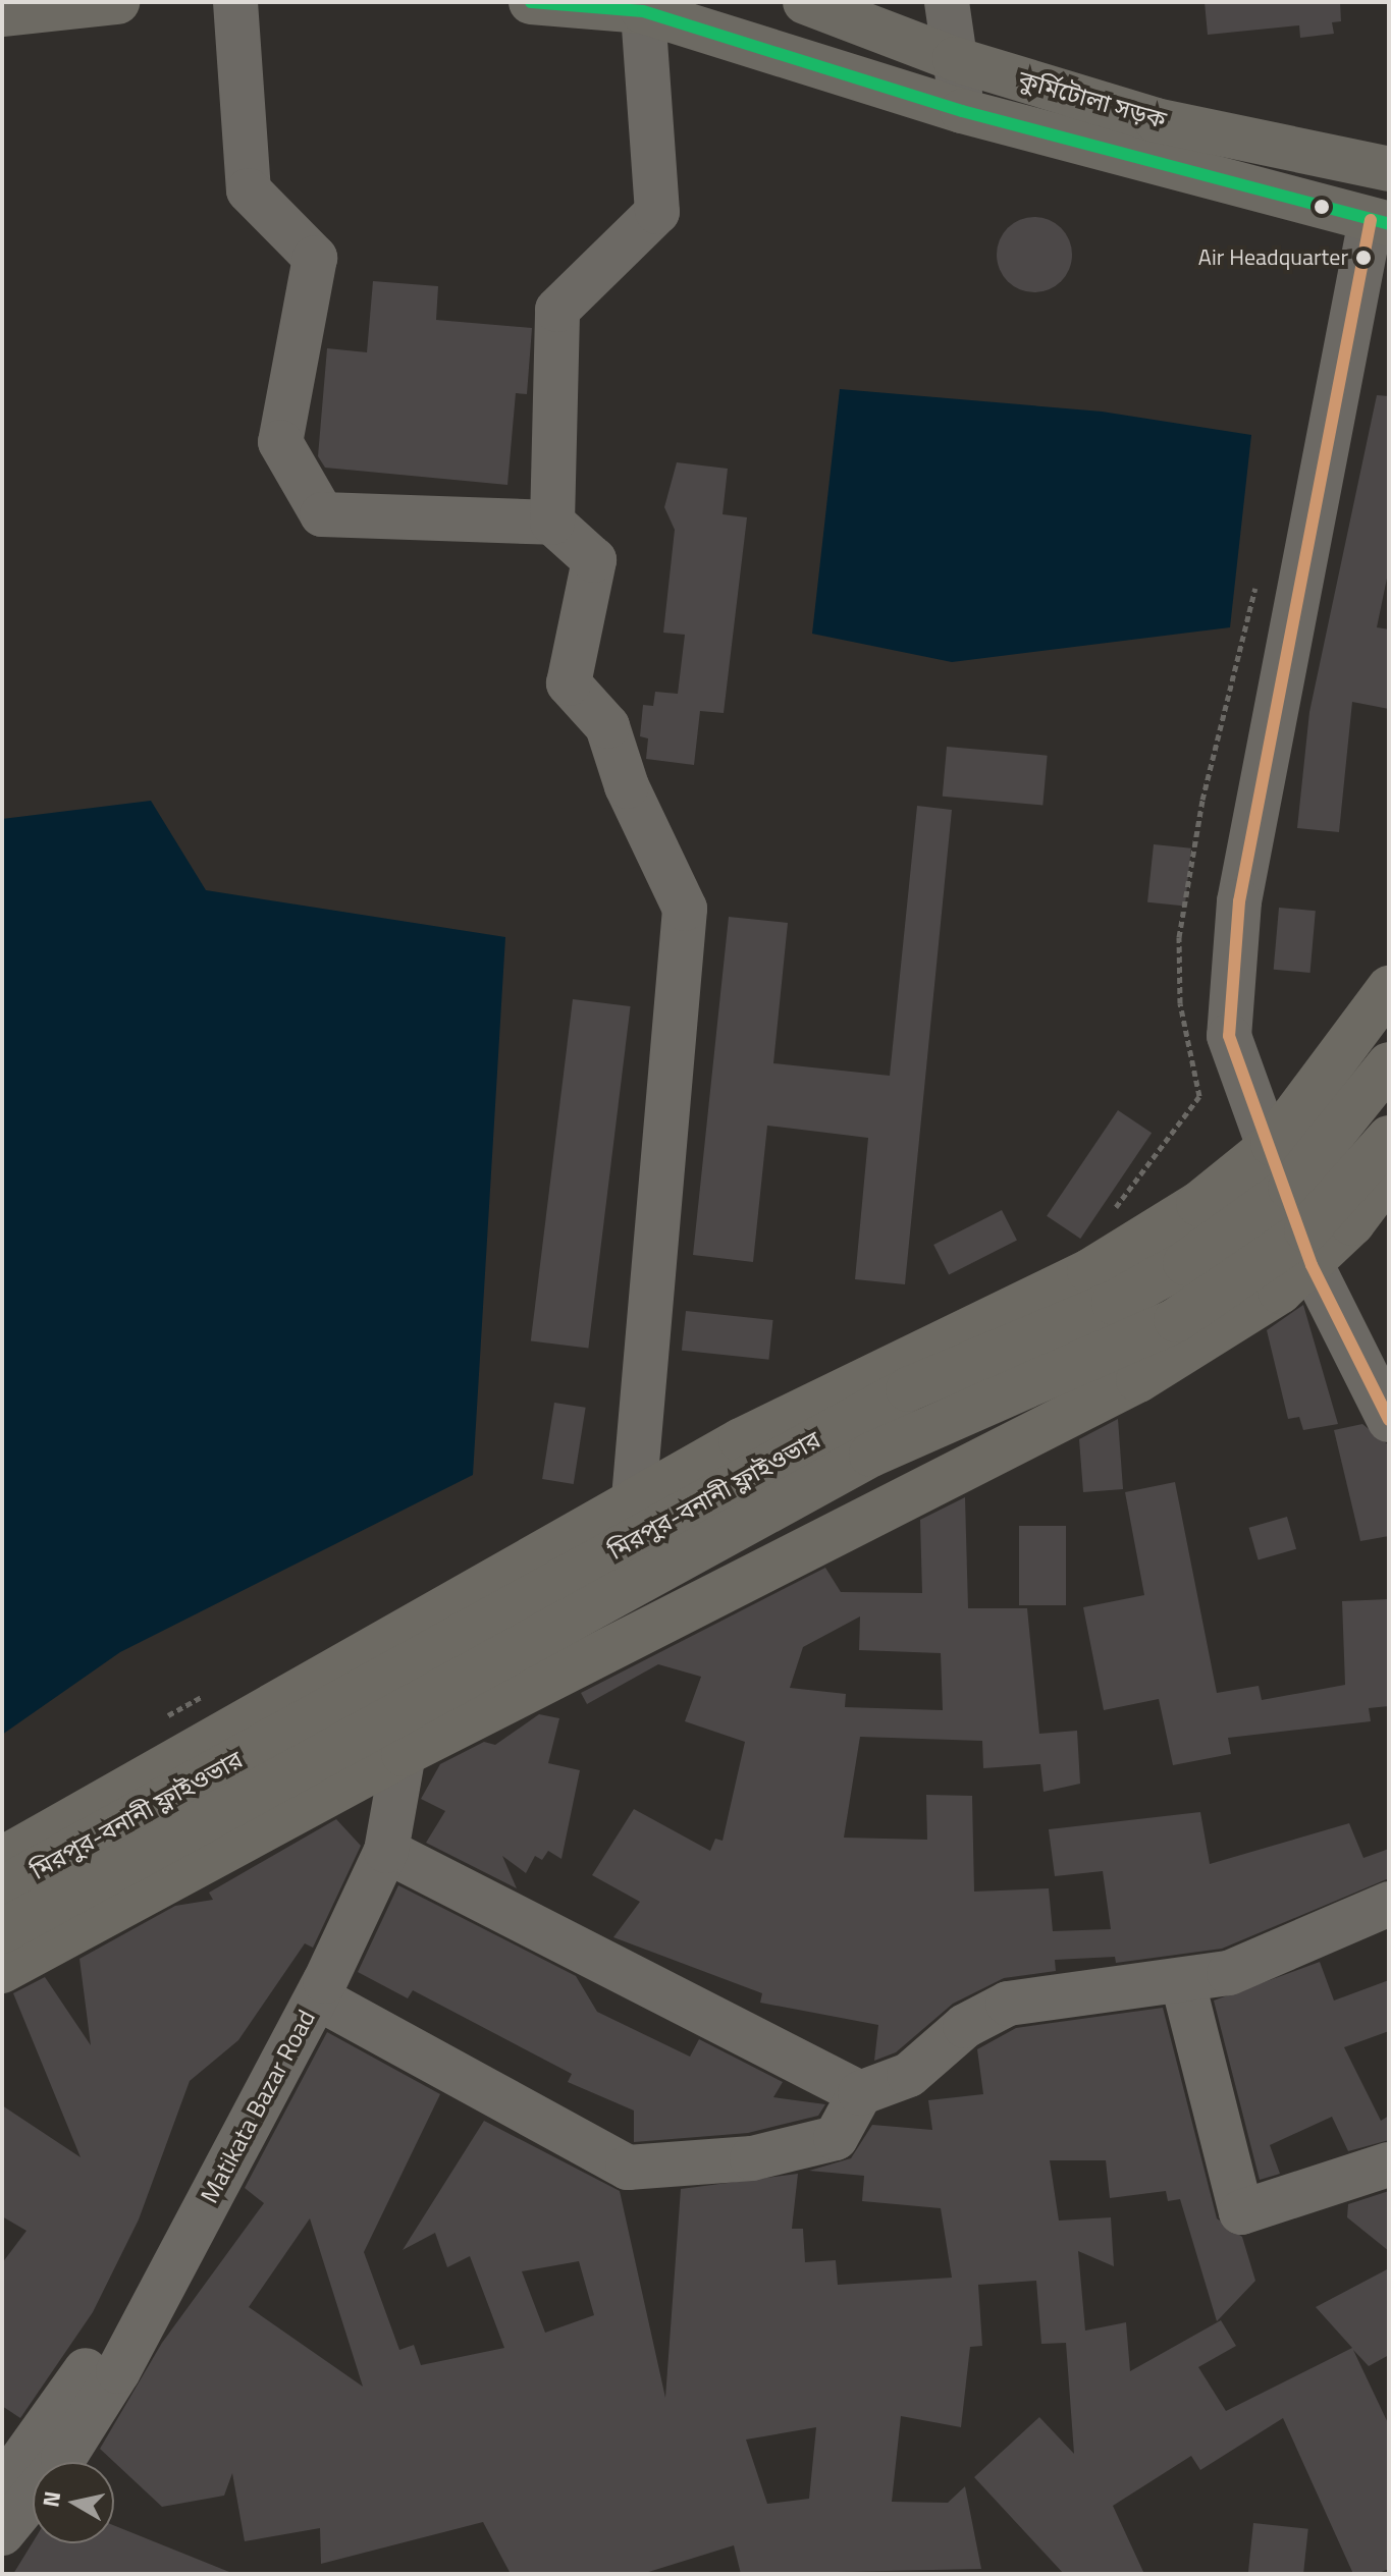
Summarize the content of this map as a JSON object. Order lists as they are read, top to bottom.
{
  "streets": {
    "main road": ["কুর্মিটোলা সড়ক", "মিরপুর-বনানী ফ্লাইওভার"],
    "street": ["Matikata Bazar Road"]
  },
  "places": ["Air Headquarter"],
  "north": "left"
}
